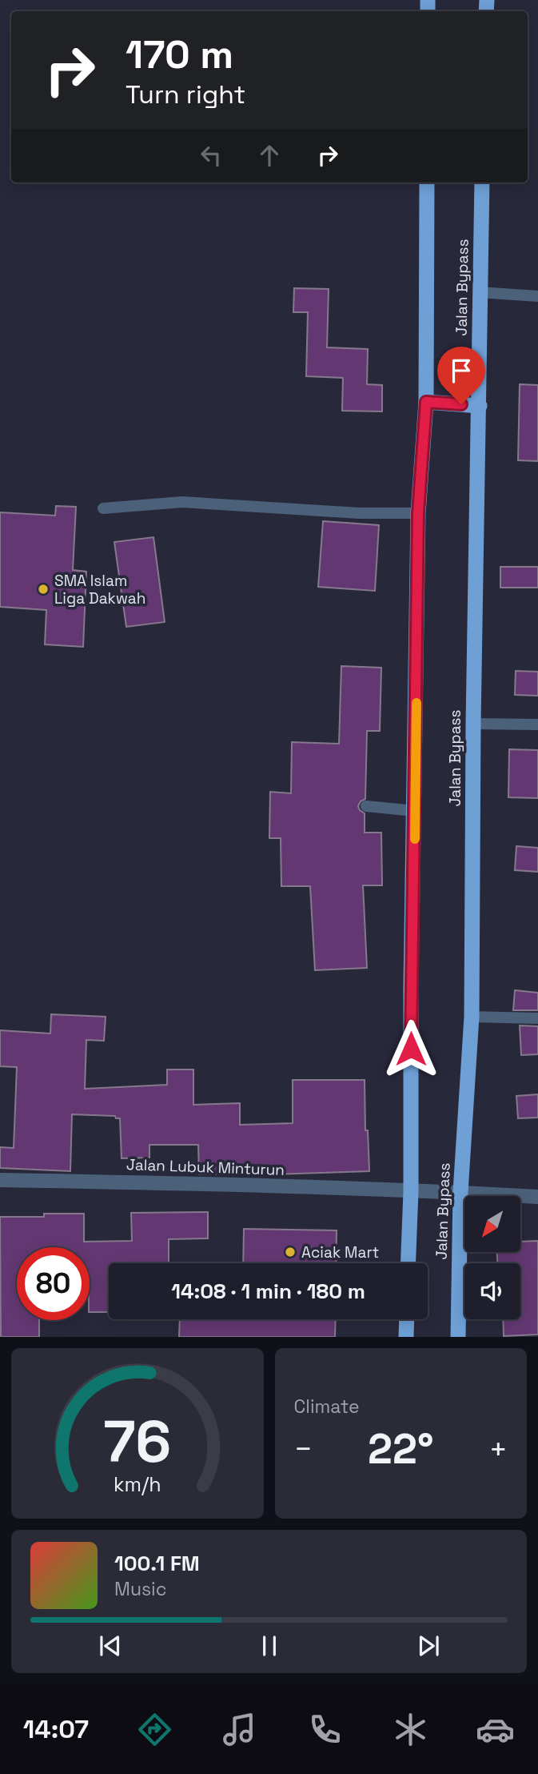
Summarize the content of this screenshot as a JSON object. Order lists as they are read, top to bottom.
{
  "streets": {
    "highway": ["Jalan Bypass"],
    "street": ["Jalan Lubuk Minturun"]
  },
  "crossings": [
    ["Jalan Bypass", "Jalan Lubuk Minturun"]
  ],
  "places": ["SMA Islam Liga Dakwah", "Aciak Mart"],
  "north": "bottom left",
  "page": {
    "turn": ["170 m", "Turn right"],
    "limit": "80",
    "trip": "14:08 · 1 min · 180 m",
    "tile": "Climate",
    "heat": ["−", "22°", "+"],
    "song": ["100.1 FM", "Music"],
    "tabs": "14:07",
    "gauge": ["76", "km/h"]
  }
}
